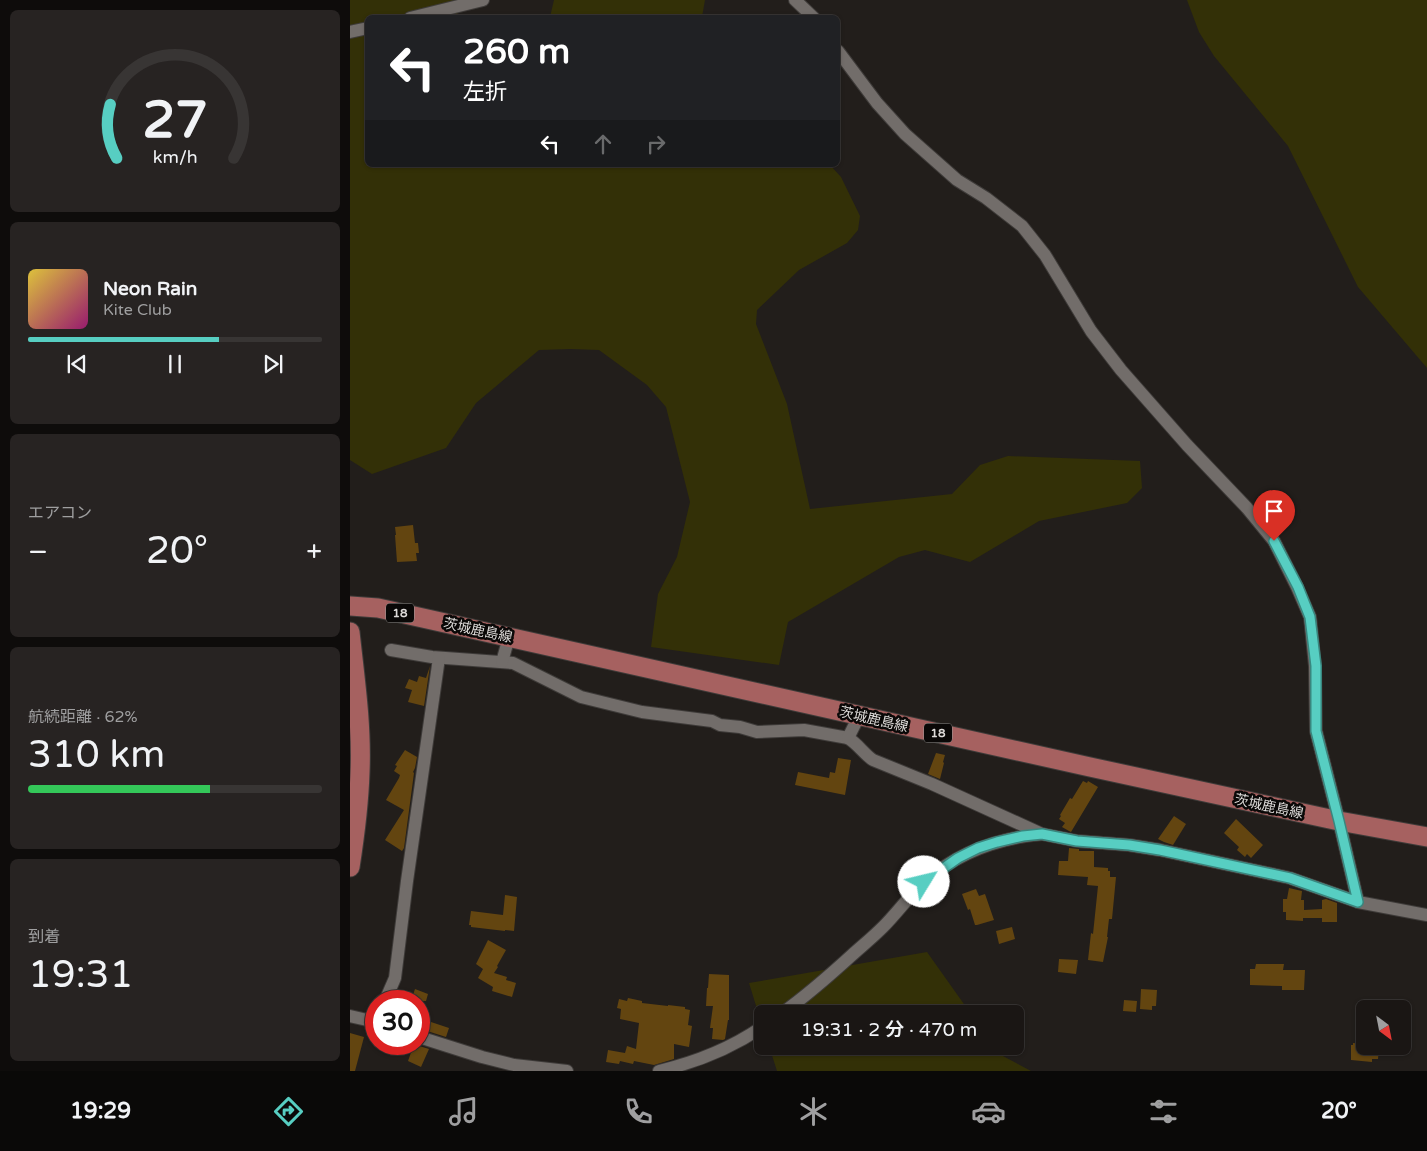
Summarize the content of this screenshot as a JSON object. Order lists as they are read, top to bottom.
{
  "streets": {
    "main road": ["18", "茨城鹿島線"]
  },
  "north": "bottom right",
  "page": {
    "turn": ["260 m", "左折"],
    "song": ["Neon Rain", "Kite Club"],
    "tile": [
      "エアコン",
      ["航続距離 · 62%", "310 km"],
      ["到着", "19:31"]
    ],
    "heat": ["−", "20°", "+"],
    "limit": "30",
    "trip": "19:31 · 2 分 · 470 m",
    "tabs": ["19:29", "20°"],
    "gauge": ["27", "km/h"]
  }
}
